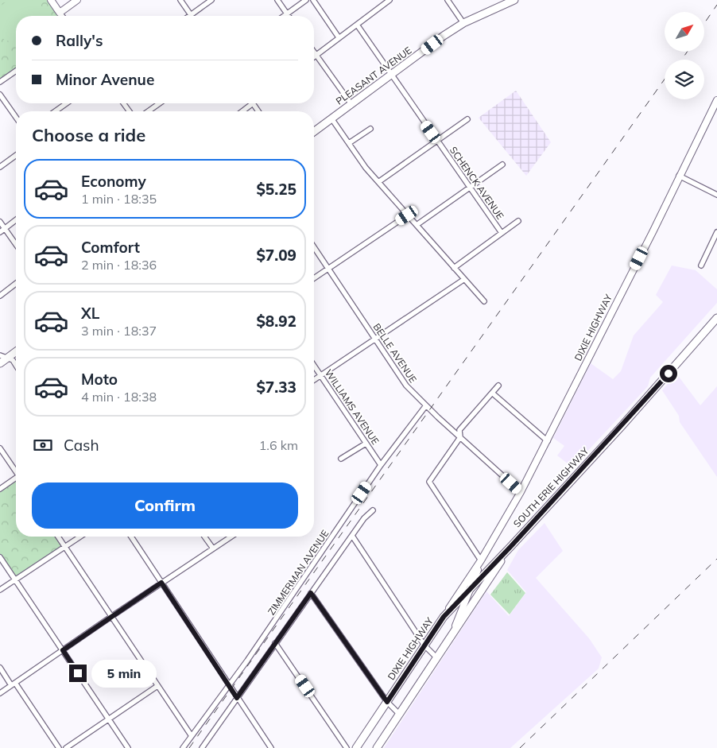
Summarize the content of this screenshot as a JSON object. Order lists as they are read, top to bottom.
{
  "streets": {
    "main road": ["PLEASANT AVENUE", "DIXIE HIGHWAY", "SOUTH ERIE HIGHWAY"],
    "street": [
      "SCHENCK AVENUE",
      "BELLE AVENUE",
      "WILLIAMS AVENUE",
      "ZIMMERMAN AVENUE"
    ]
  },
  "crossings": [
    ["PLEASANT AVENUE", "SCHENCK AVENUE"],
    ["DIXIE HIGHWAY", "BELLE AVENUE"],
    ["DIXIE HIGHWAY", "SOUTH ERIE HIGHWAY"],
    ["BELLE AVENUE", "ZIMMERMAN AVENUE"],
    ["WILLIAMS AVENUE", "ZIMMERMAN AVENUE"]
  ],
  "north": "top right",
  "page": {
    "banner": ["Rally's", "Minor Avenue"],
    "heading": "Choose a ride",
    "list": [
      {
        "name": "Economy",
        "note": "1 min · 18:35",
        "value": "$5.25"
      },
      {
        "name": "Comfort",
        "note": "2 min · 18:36",
        "value": "$7.09"
      },
      {
        "name": "XL",
        "note": "3 min · 18:37",
        "value": "$8.92"
      },
      {
        "name": "Moto",
        "note": "4 min · 18:38",
        "value": "$7.33"
      }
    ],
    "pay": ["Cash", "1.6 km"],
    "buttons": "Confirm",
    "bubble": "5 min"
  }
}
